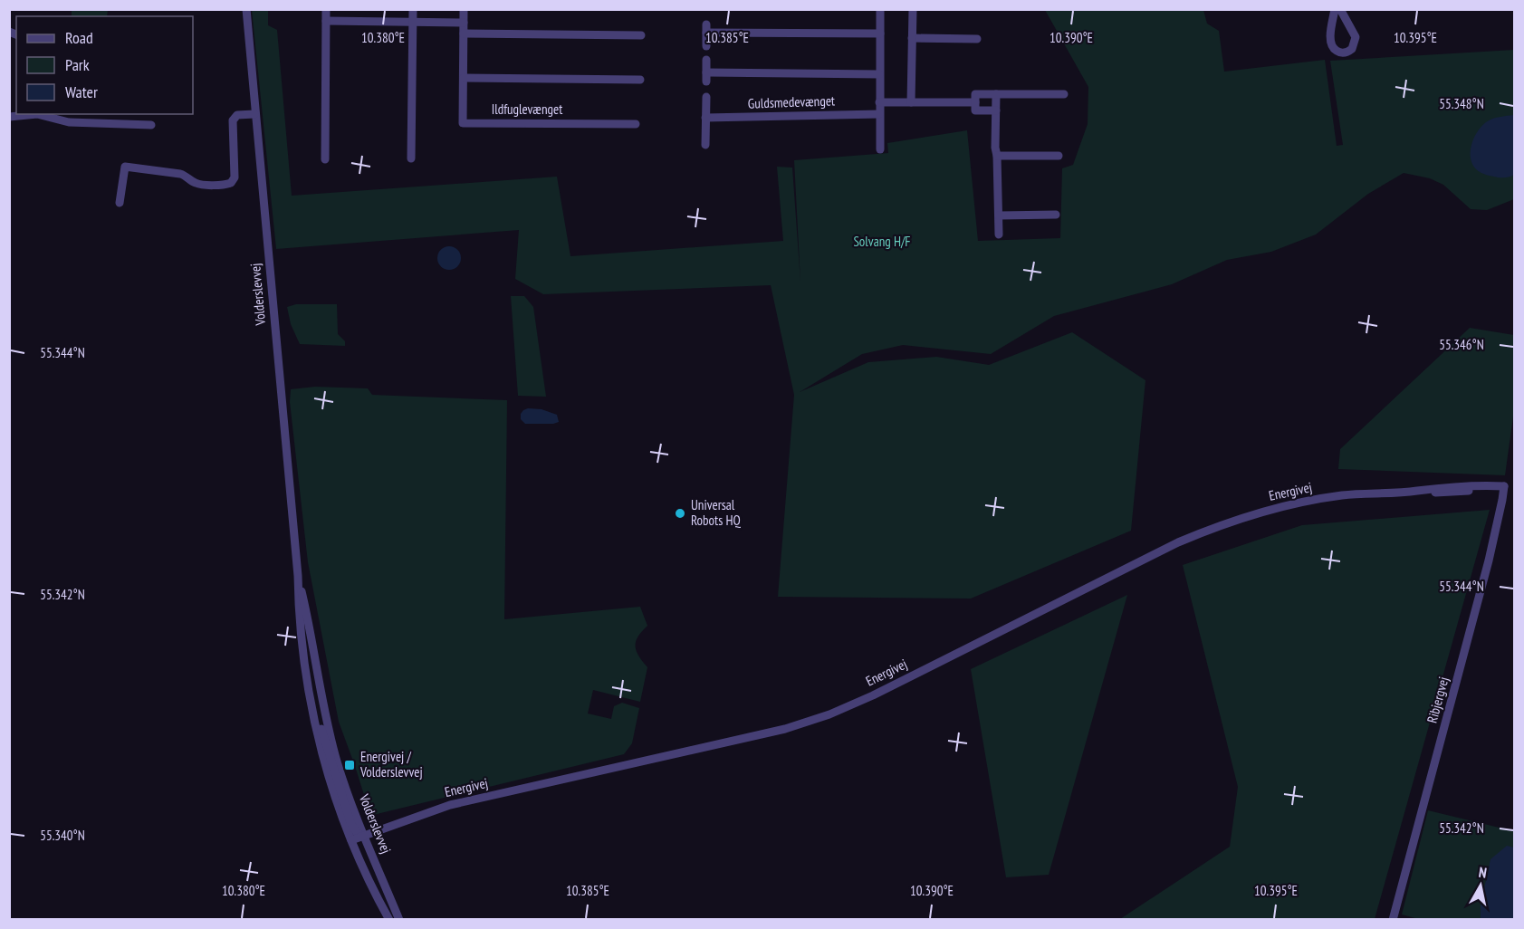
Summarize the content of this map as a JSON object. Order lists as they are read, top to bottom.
{
  "streets": {
    "street": [
      "Guldsmedevænget",
      "Ildfuglevænget",
      "Volderslevvej",
      "Energivej",
      "Ribjergvej"
    ]
  },
  "crossings": [
    ["Volderslevvej", "Energivej"],
    ["Energivej", "Ribjergvej"]
  ],
  "parks": ["Solvang H/F"],
  "places": {
    "other": ["Universal Robots HQ"],
    "transit": ["Energivej / Volderslevvej"]
  },
  "legend": ["Road", "Park", "Water"],
  "north": "top",
  "coordinates": [
    "10.380°E",
    "10.385°E",
    "10.390°E",
    "10.395°E",
    "55.348°N",
    "55.346°N",
    "55.344°N",
    "55.342°N",
    "55.340°N"
  ]
}
